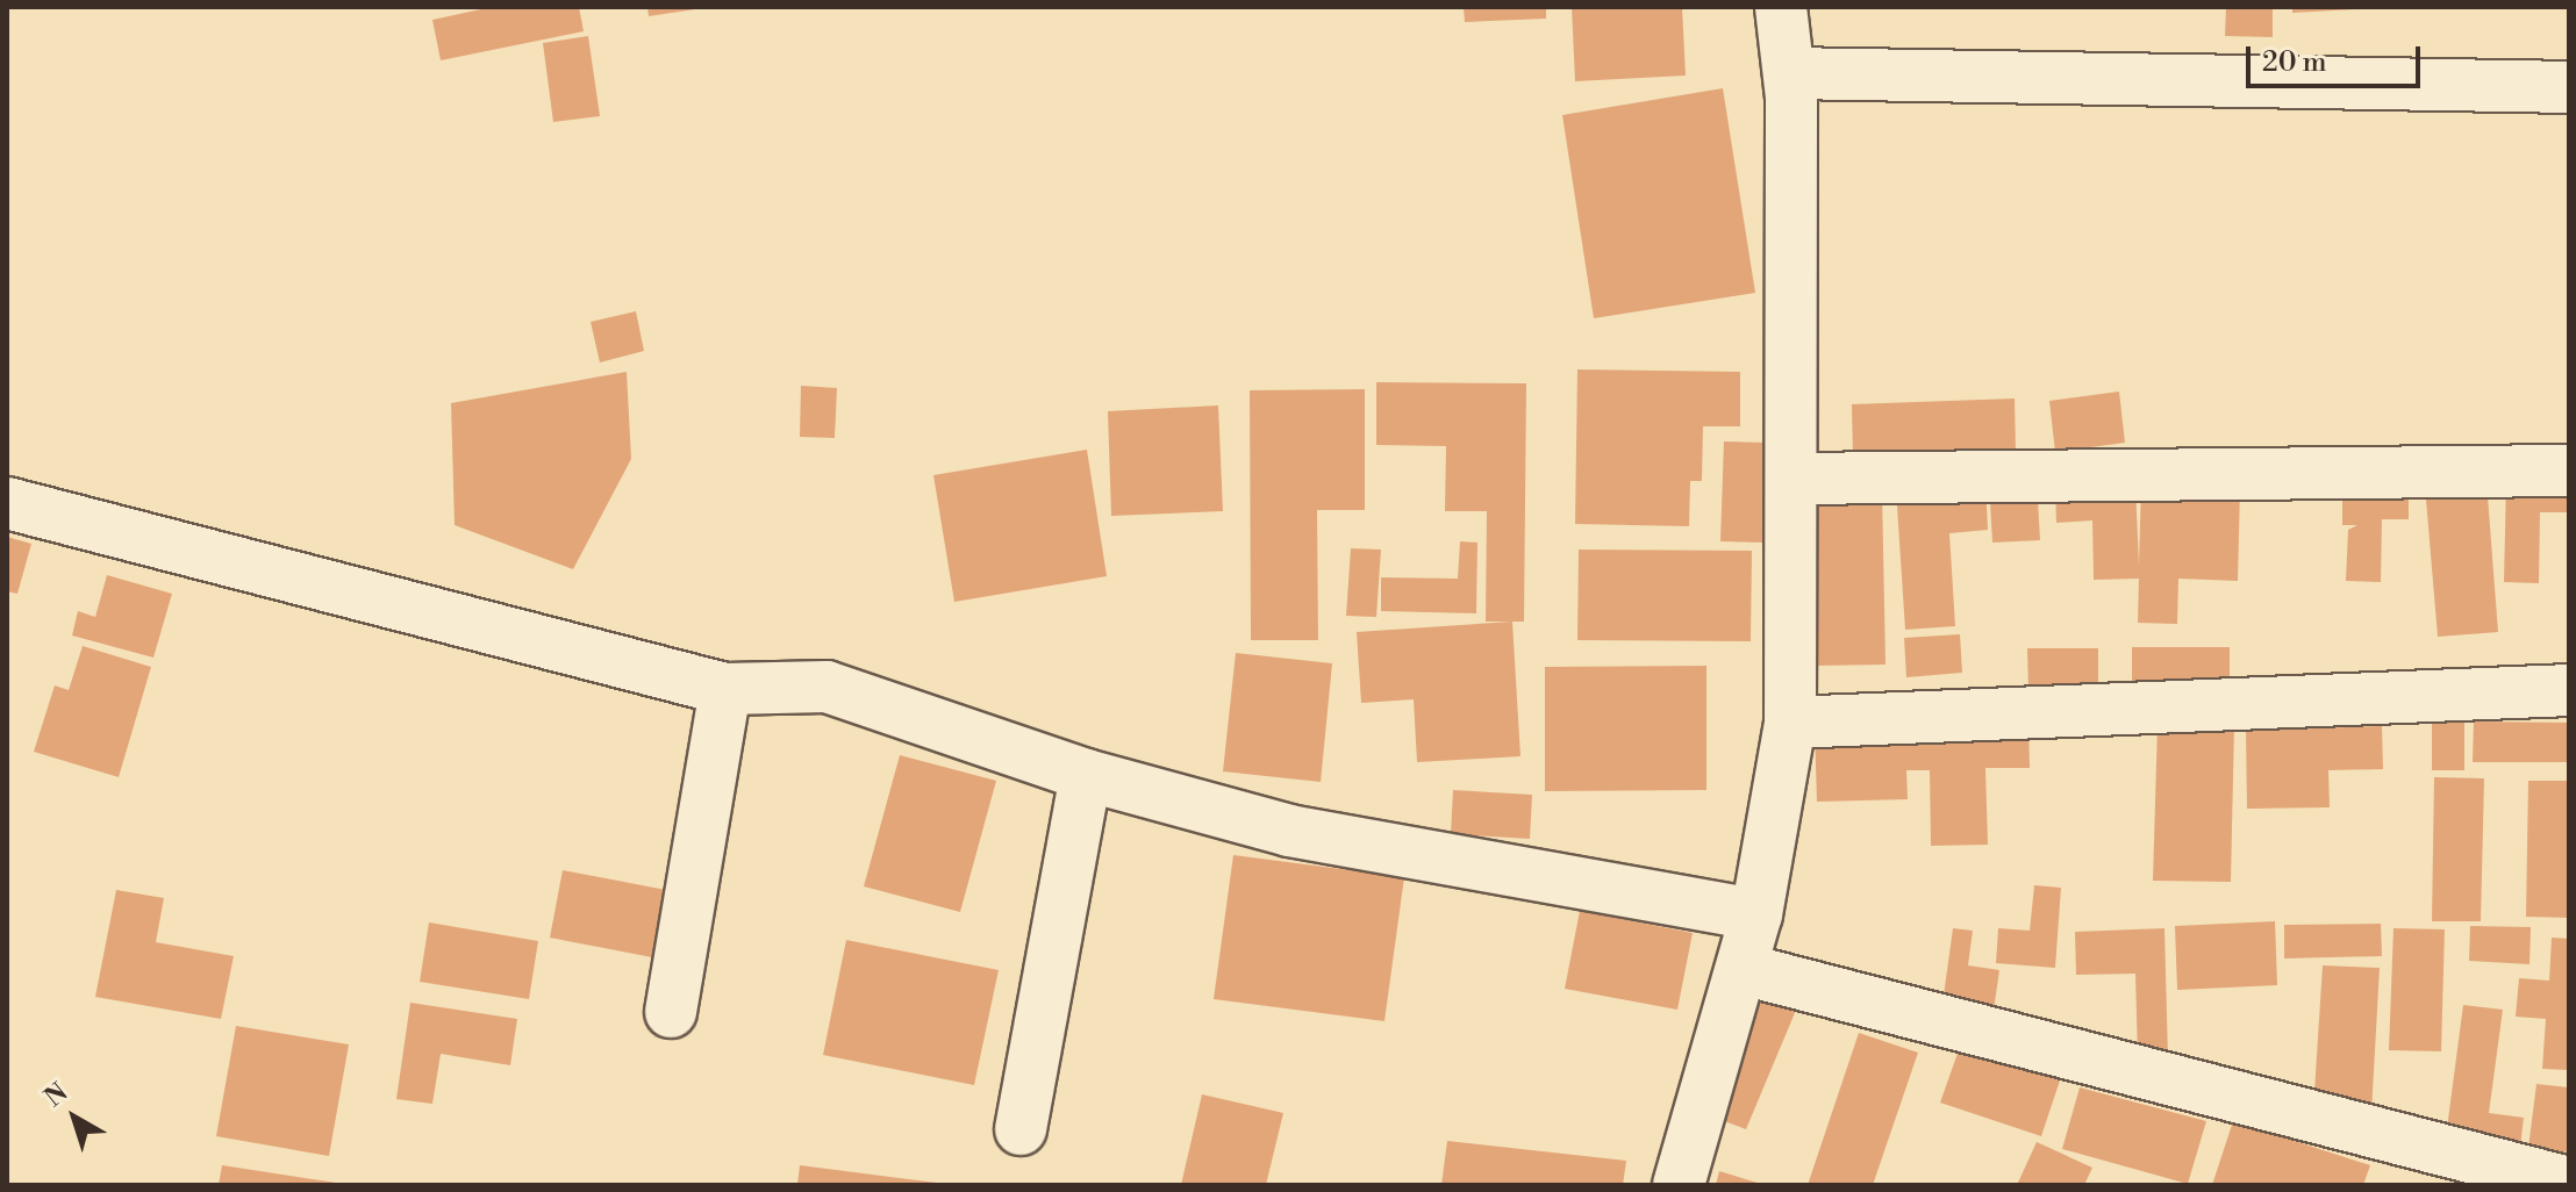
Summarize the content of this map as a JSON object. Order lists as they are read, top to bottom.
{
  "scale_bar": "20 m",
  "north": "top left"
}
